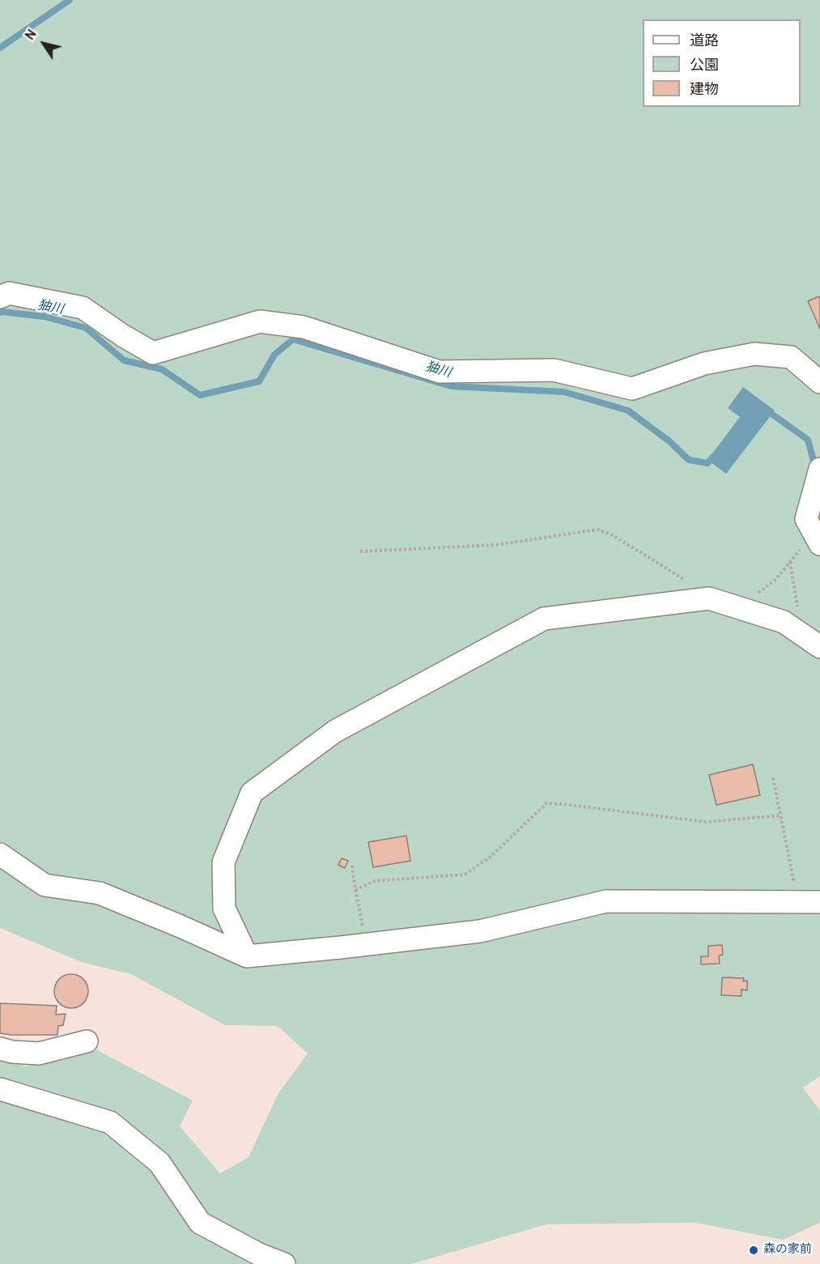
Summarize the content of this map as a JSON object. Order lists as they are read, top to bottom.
{
  "water": ["㹨川"],
  "places": ["森の家前"],
  "legend": ["道路", "公園", "建物"],
  "north": "top left"
}
